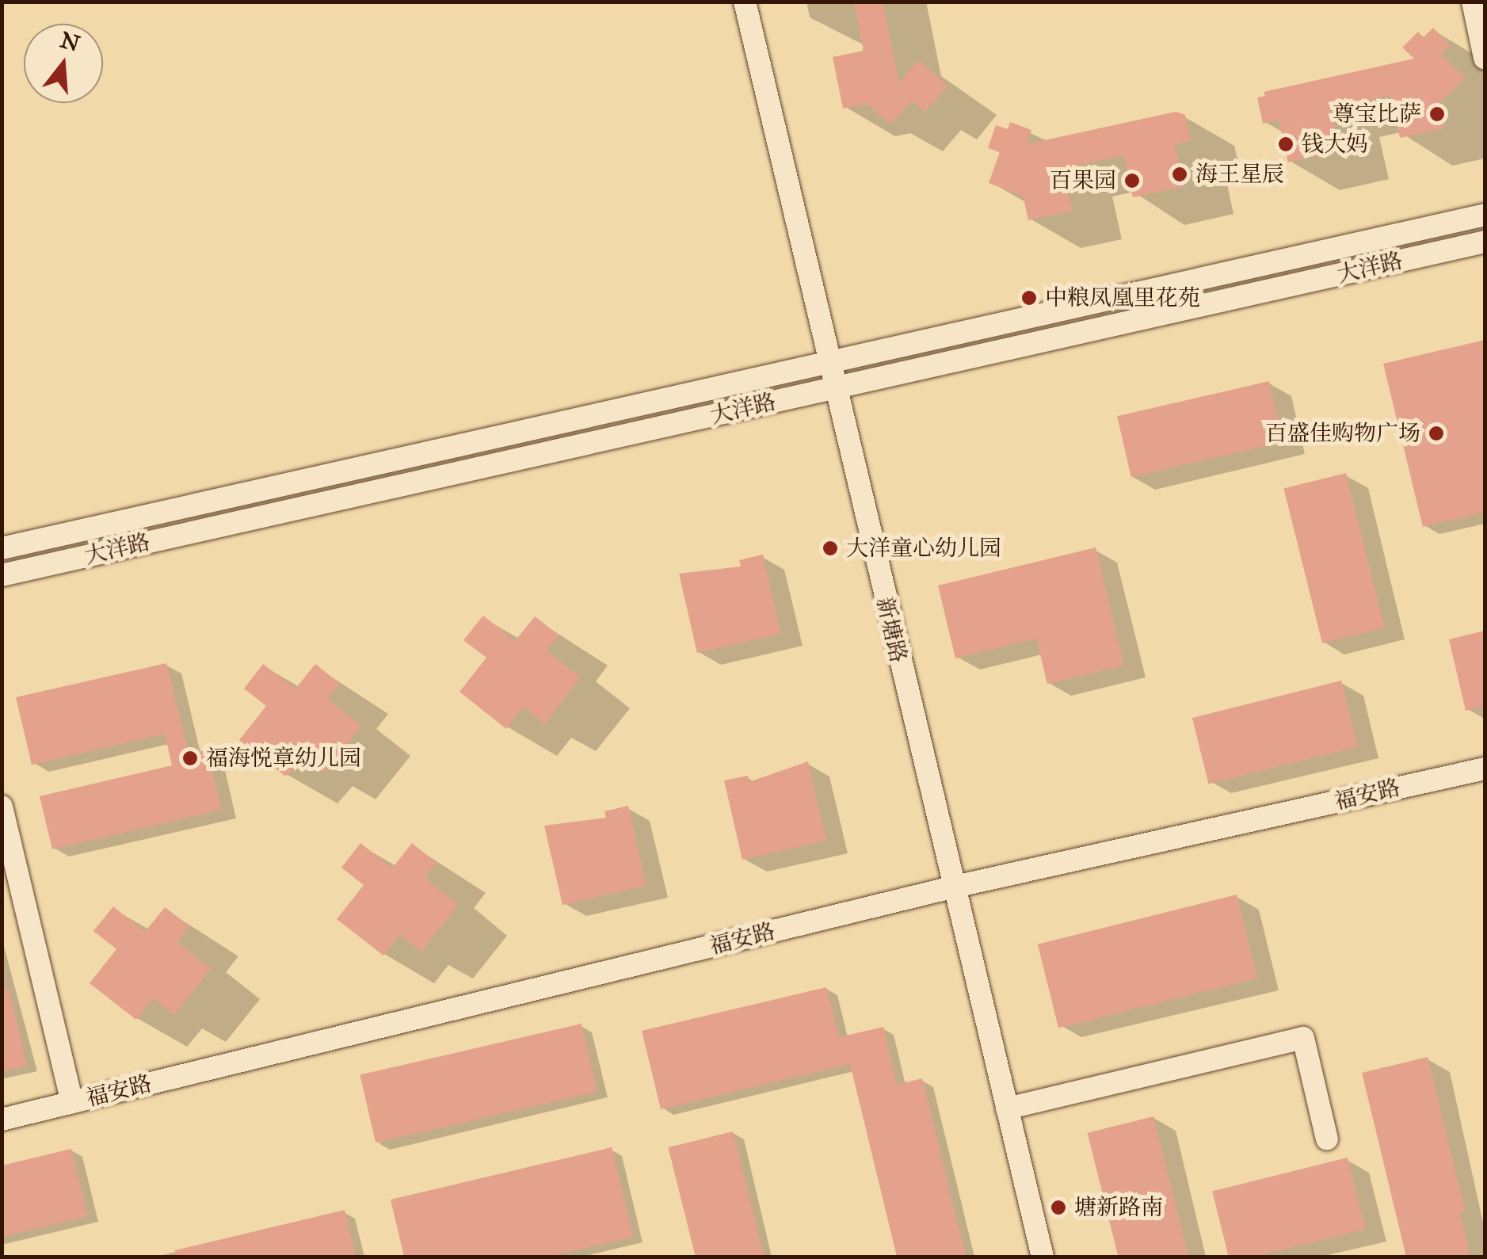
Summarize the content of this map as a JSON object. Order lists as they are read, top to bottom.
{
  "streets": {
    "street": ["大洋路", "新塘路", "福安路"]
  },
  "crossings": [
    ["大洋路", "新塘路"],
    ["新塘路", "福安路"]
  ],
  "places": [
    "尊宝比萨",
    "钱大妈",
    "海王星辰",
    "百果园",
    "中粮凤凰里花苑",
    "百盛佳购物广场",
    "大洋童心幼儿园",
    "福海悦章幼儿园",
    "塘新路南"
  ],
  "north": "top"
}
